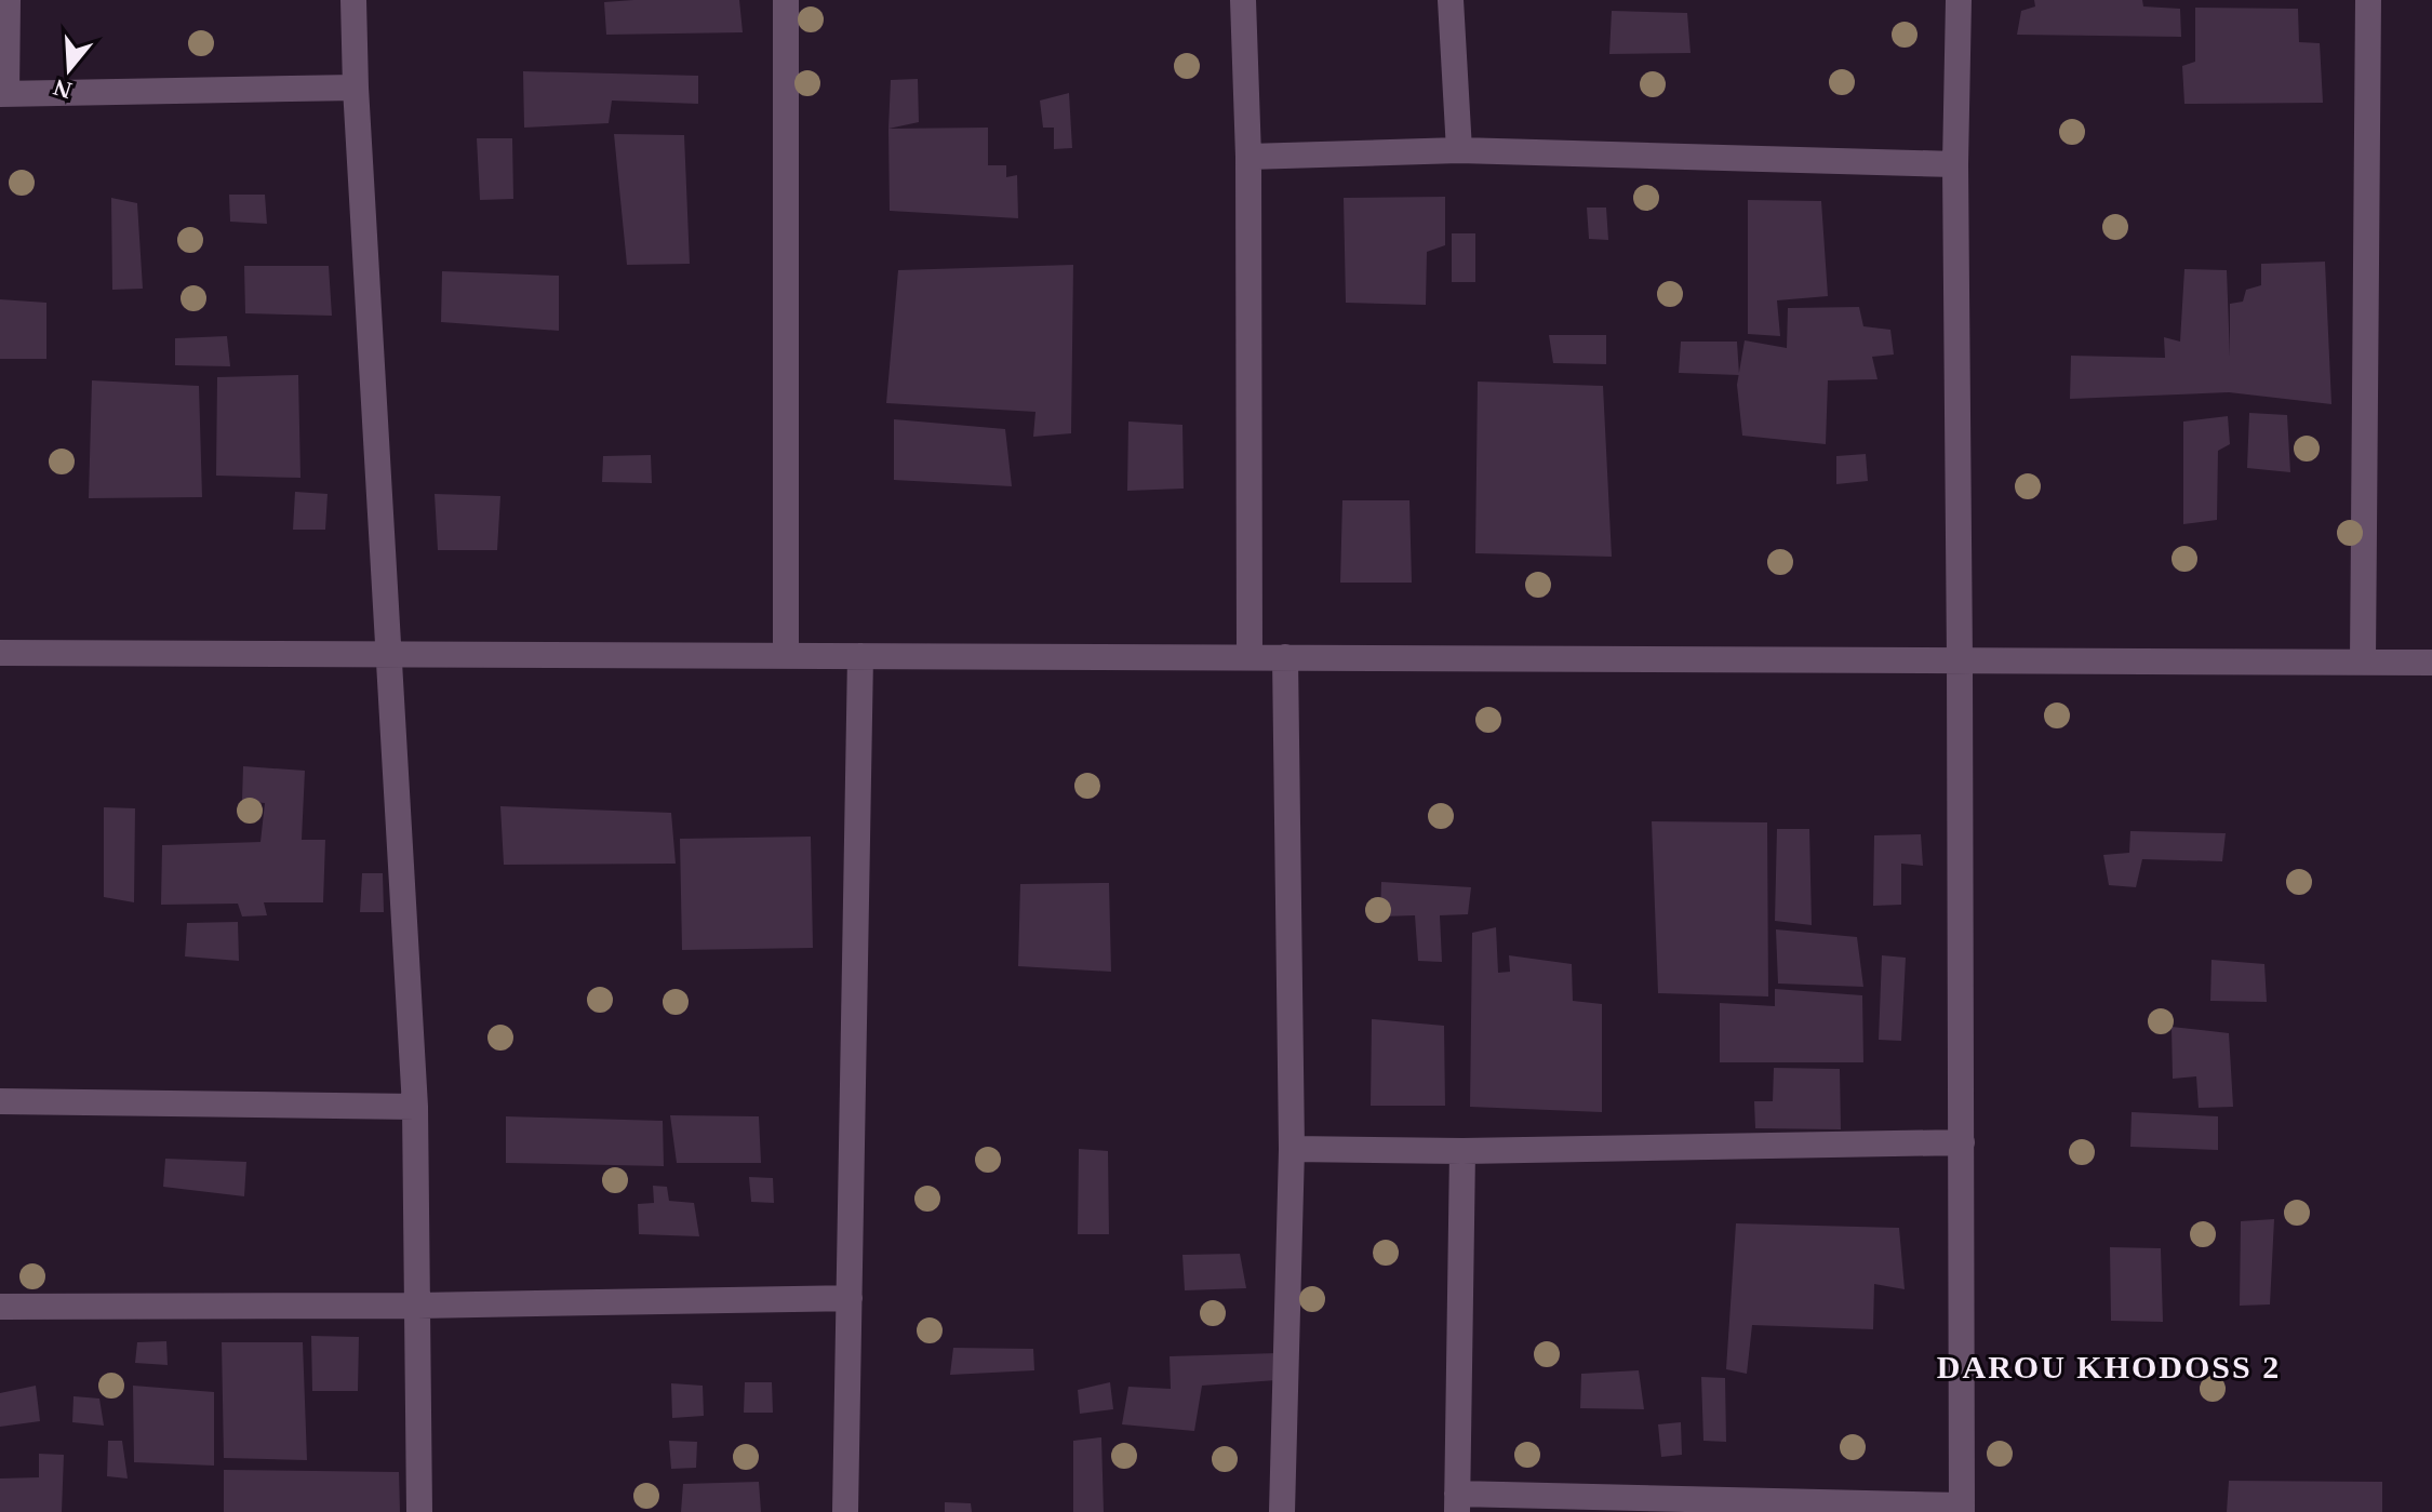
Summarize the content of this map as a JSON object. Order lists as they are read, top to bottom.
{
  "districts": ["DAROU KHODOSS 2"],
  "north": "bottom"
}
